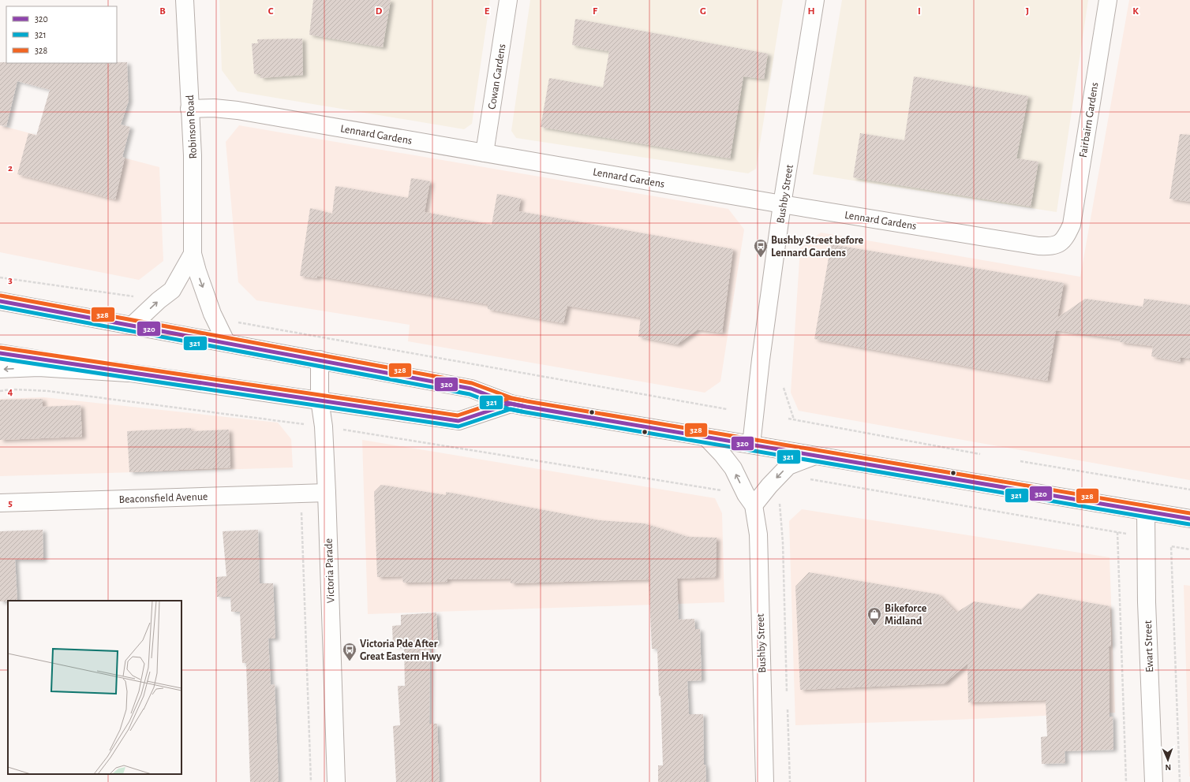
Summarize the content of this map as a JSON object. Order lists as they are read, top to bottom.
{
  "streets": {
    "main road": [
      "Cowan Gardens",
      "Fairbairn Gardens",
      "Robinson Road",
      "Lennard Gardens",
      "Bushby Street",
      "Beaconsfield Avenue",
      "Victoria Parade",
      "Ewart Street"
    ]
  },
  "crossings": [
    ["Cowan Gardens", "Lennard Gardens"],
    ["Fairbairn Gardens", "Lennard Gardens"],
    ["Robinson Road", "Lennard Gardens"],
    ["Lennard Gardens", "Bushby Street"],
    ["Beaconsfield Avenue", "Victoria Parade"]
  ],
  "places": {
    "bus stop": ["Bushby Street before Lennard Gardens", "Victoria Pde After Great Eastern Hwy"],
    "shop": ["Bikeforce Midland"]
  },
  "lines": ["transit line 328", "transit line 320", "transit line 321"],
  "legend": ["320", "321", "328"],
  "north": "bottom",
  "grid": {
    "columns": [
      "B",
      "C",
      "D",
      "E",
      "F",
      "G",
      "H",
      "I",
      "J",
      "K"
    ],
    "rows": [
      "2",
      "3",
      "4",
      "5"
    ]
  }
}
